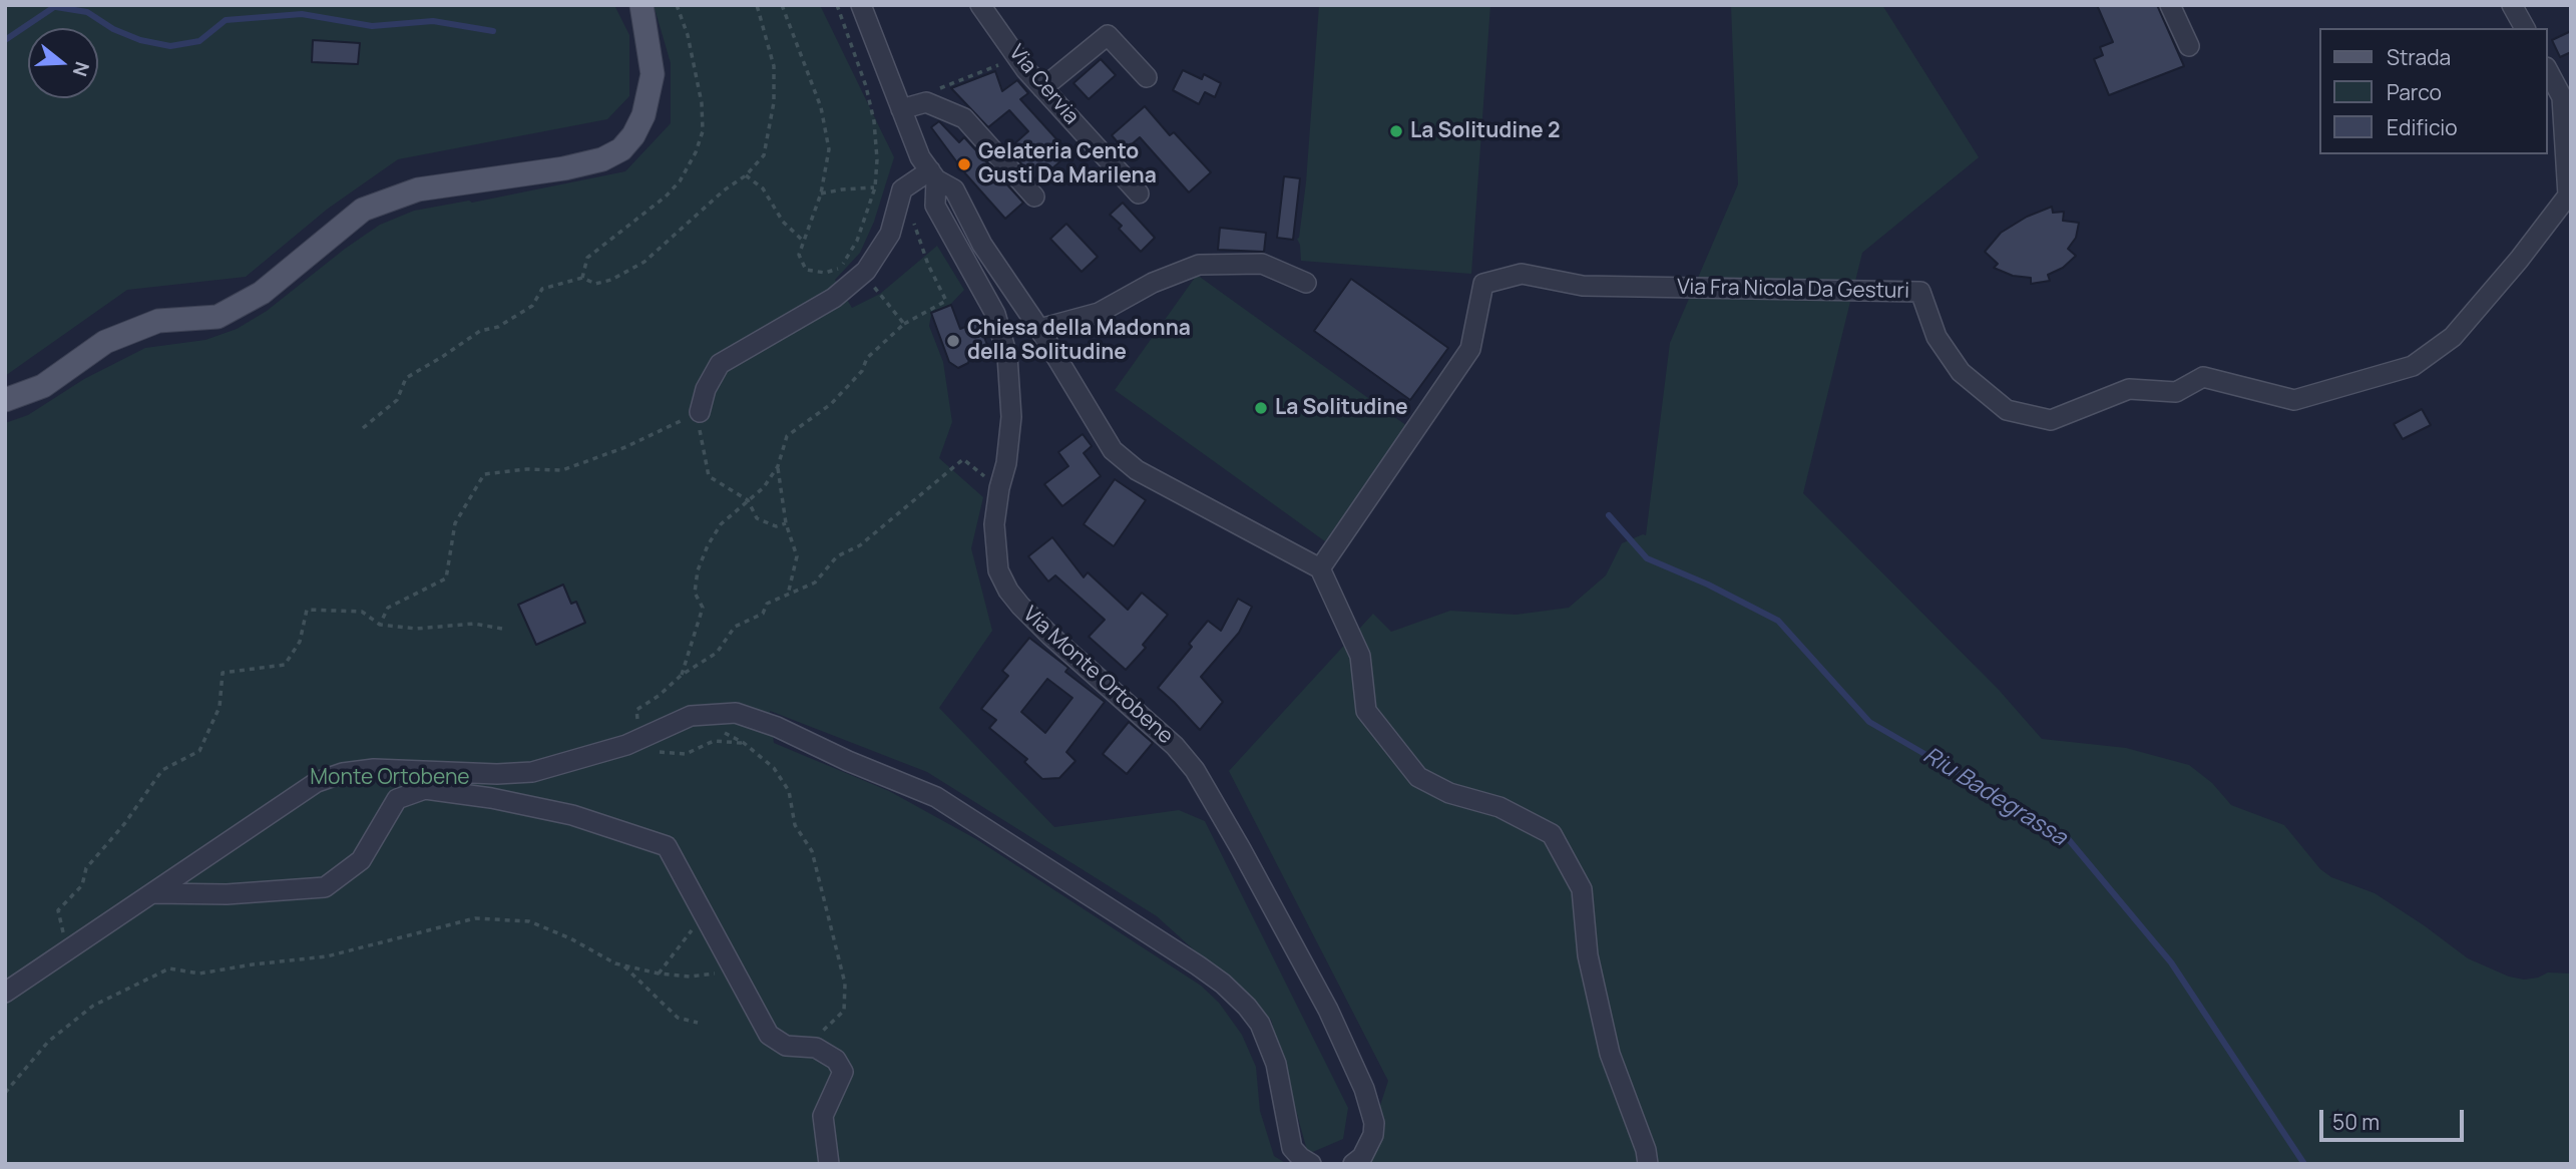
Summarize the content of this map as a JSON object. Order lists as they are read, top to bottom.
{
  "streets": {
    "street": ["Via Cervia", "Via Fra Nicola Da Gesturi", "Via Monte Ortobene"]
  },
  "water": ["Riu Badegrassa"],
  "parks": ["Monte Ortobene"],
  "places": [
    "La Solitudine 2",
    "Gelateria Cento Gusti Da Marilena",
    "Chiesa della Madonna della Solitudine",
    "La Solitudine"
  ],
  "legend": ["Strada", "Parco", "Edificio"],
  "scale_bar": "50 m",
  "north": "right"
}
